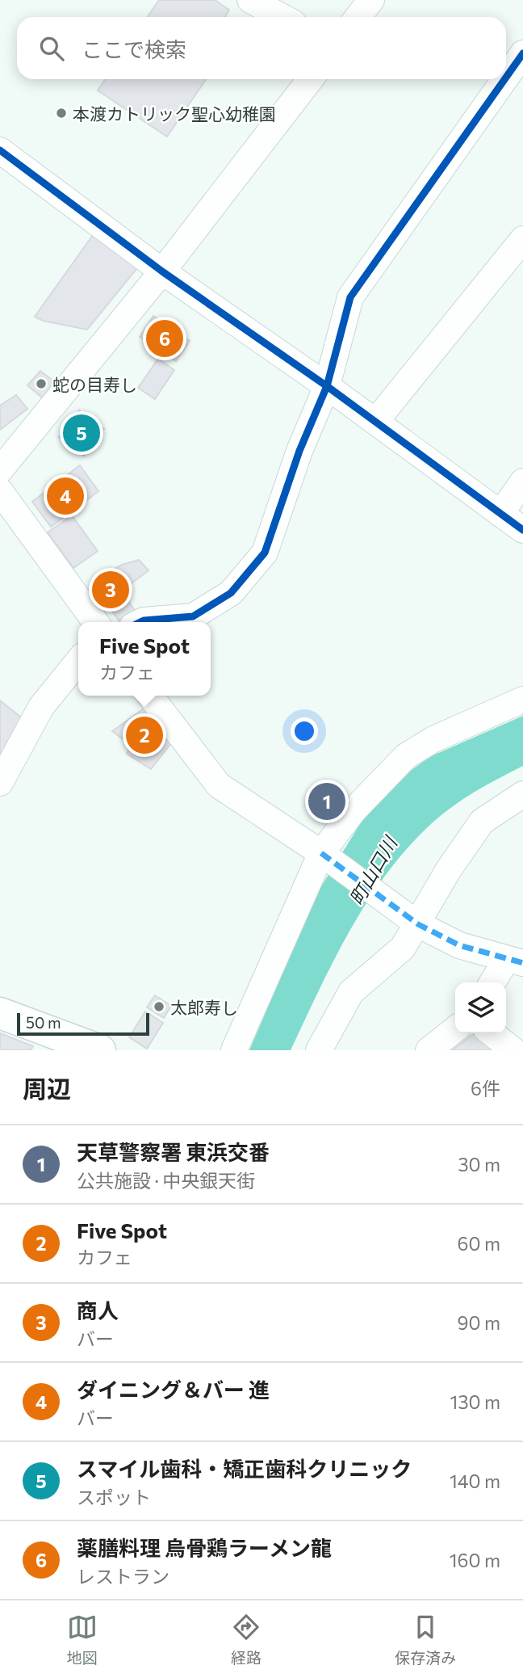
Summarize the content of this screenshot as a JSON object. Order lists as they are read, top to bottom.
{
  "water": ["町山口川"],
  "places": ["本渡カトリック聖心幼稚園", "蛇の目寿し", "太郎寿し"],
  "scale_bar": "50 m",
  "page": {
    "search": "ここで検索",
    "pins": [
      "6",
      "5",
      "4",
      "3",
      "2",
      "1"
    ],
    "popup": ["Five Spot", "カフェ"],
    "scale": "50 m",
    "heading": ["周辺", "6件"],
    "list": [
      {
        "mark": "1",
        "name": "天草警察署 東浜交番",
        "note": "公共施設 · 中央銀天街",
        "value": "30 m"
      },
      {
        "mark": "2",
        "name": "Five Spot",
        "note": "カフェ",
        "value": "60 m"
      },
      {
        "mark": "3",
        "name": "商人",
        "note": "バー",
        "value": "90 m"
      },
      {
        "mark": "4",
        "name": "ダイニング＆バー 進",
        "note": "バー",
        "value": "130 m"
      },
      {
        "mark": "5",
        "name": "スマイル歯科・矯正歯科クリニック",
        "note": "スポット",
        "value": "140 m"
      },
      {
        "mark": "6",
        "name": "薬膳料理 烏骨鶏ラーメン龍",
        "note": "レストラン",
        "value": "160 m"
      }
    ],
    "nav": ["地図", "経路", "保存済み"]
  }
}
